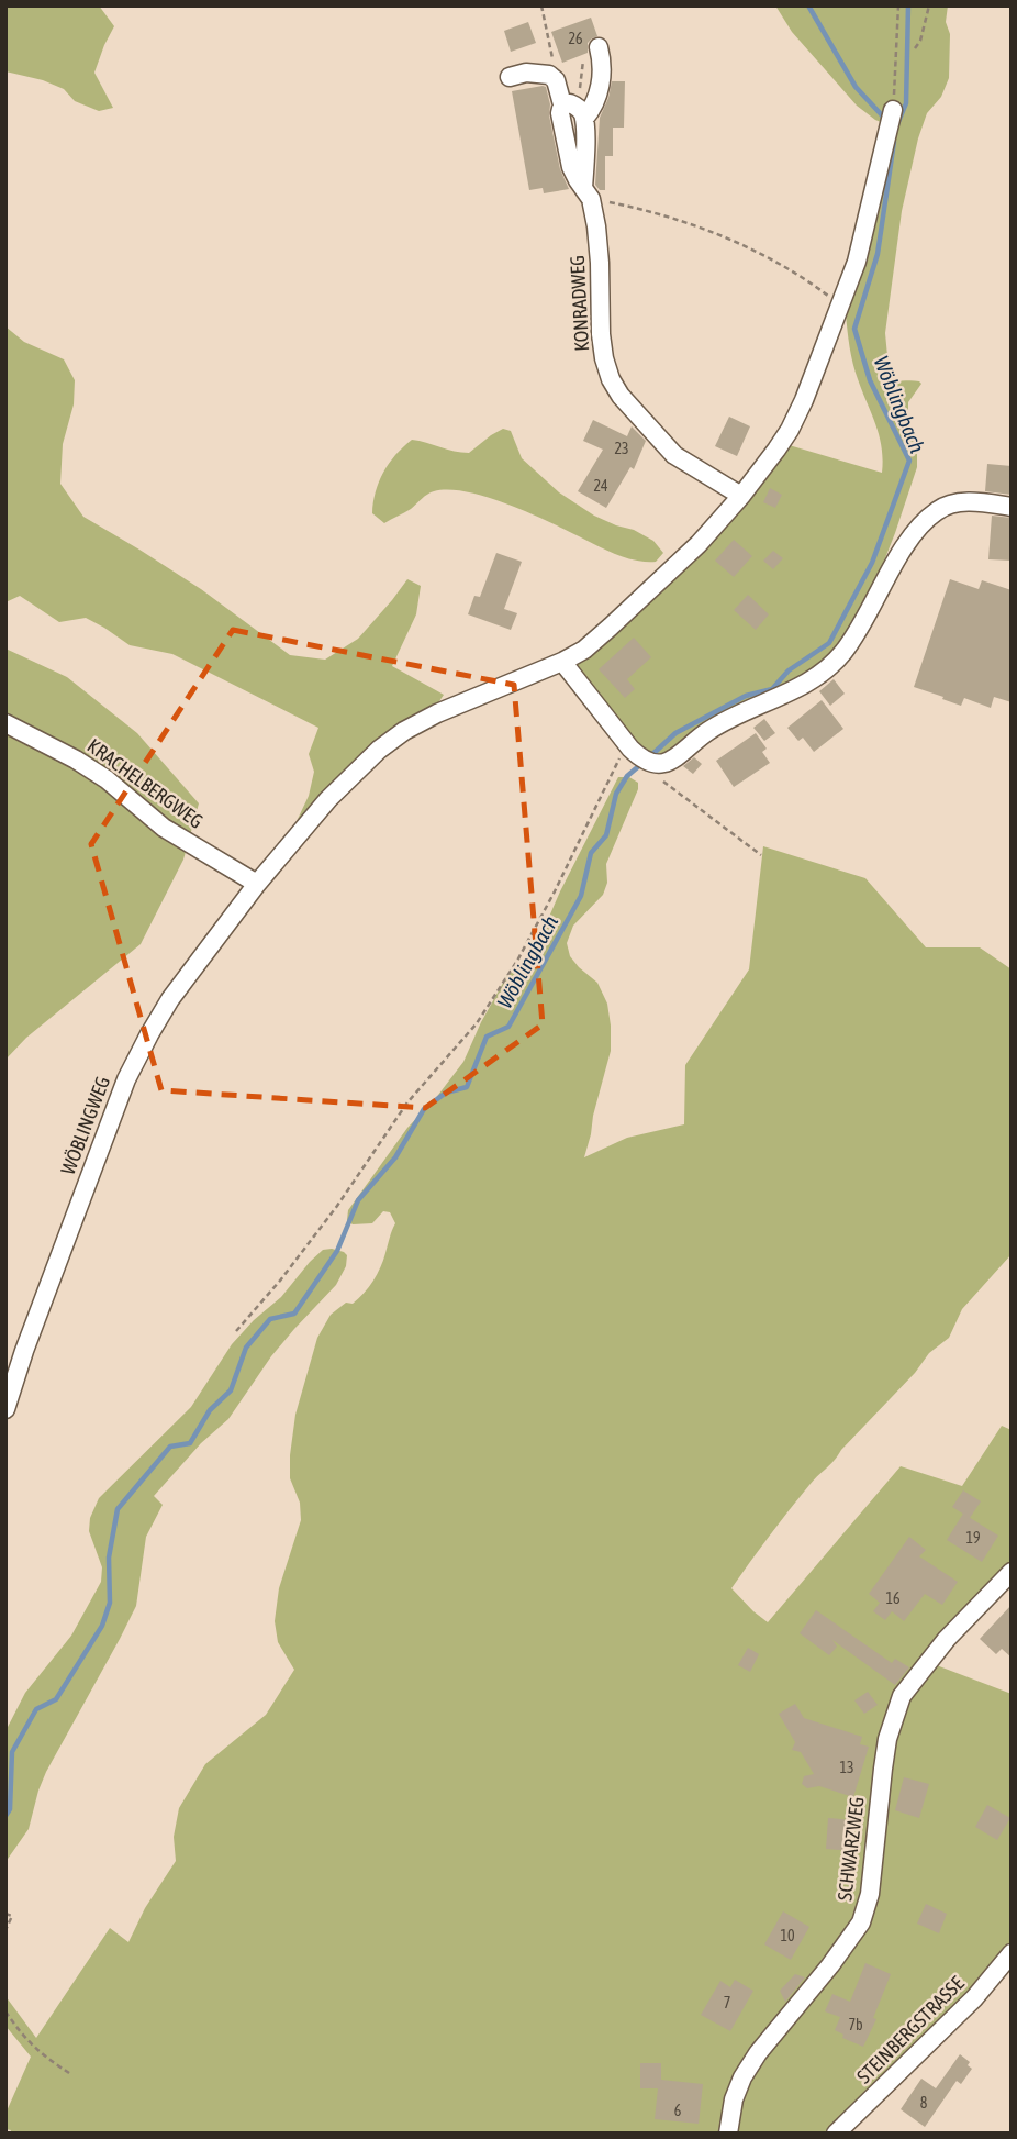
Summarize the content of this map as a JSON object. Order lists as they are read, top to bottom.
{
  "streets": {
    "street": [
      "KONRADWEG",
      "KRACHELBERGWEG",
      "WÖBLINGWEG",
      "SCHWARZWEG",
      "STEINBERGSTRASSE"
    ]
  },
  "crossings": [
    ["KONRADWEG", "WÖBLINGWEG"],
    ["KRACHELBERGWEG", "WÖBLINGWEG"]
  ],
  "water": ["Wöblingbach"],
  "house_numbers": [
    "26",
    "23",
    "24",
    "19",
    "16",
    "13",
    "10",
    "7",
    "7b",
    "8",
    "6"
  ]
}
